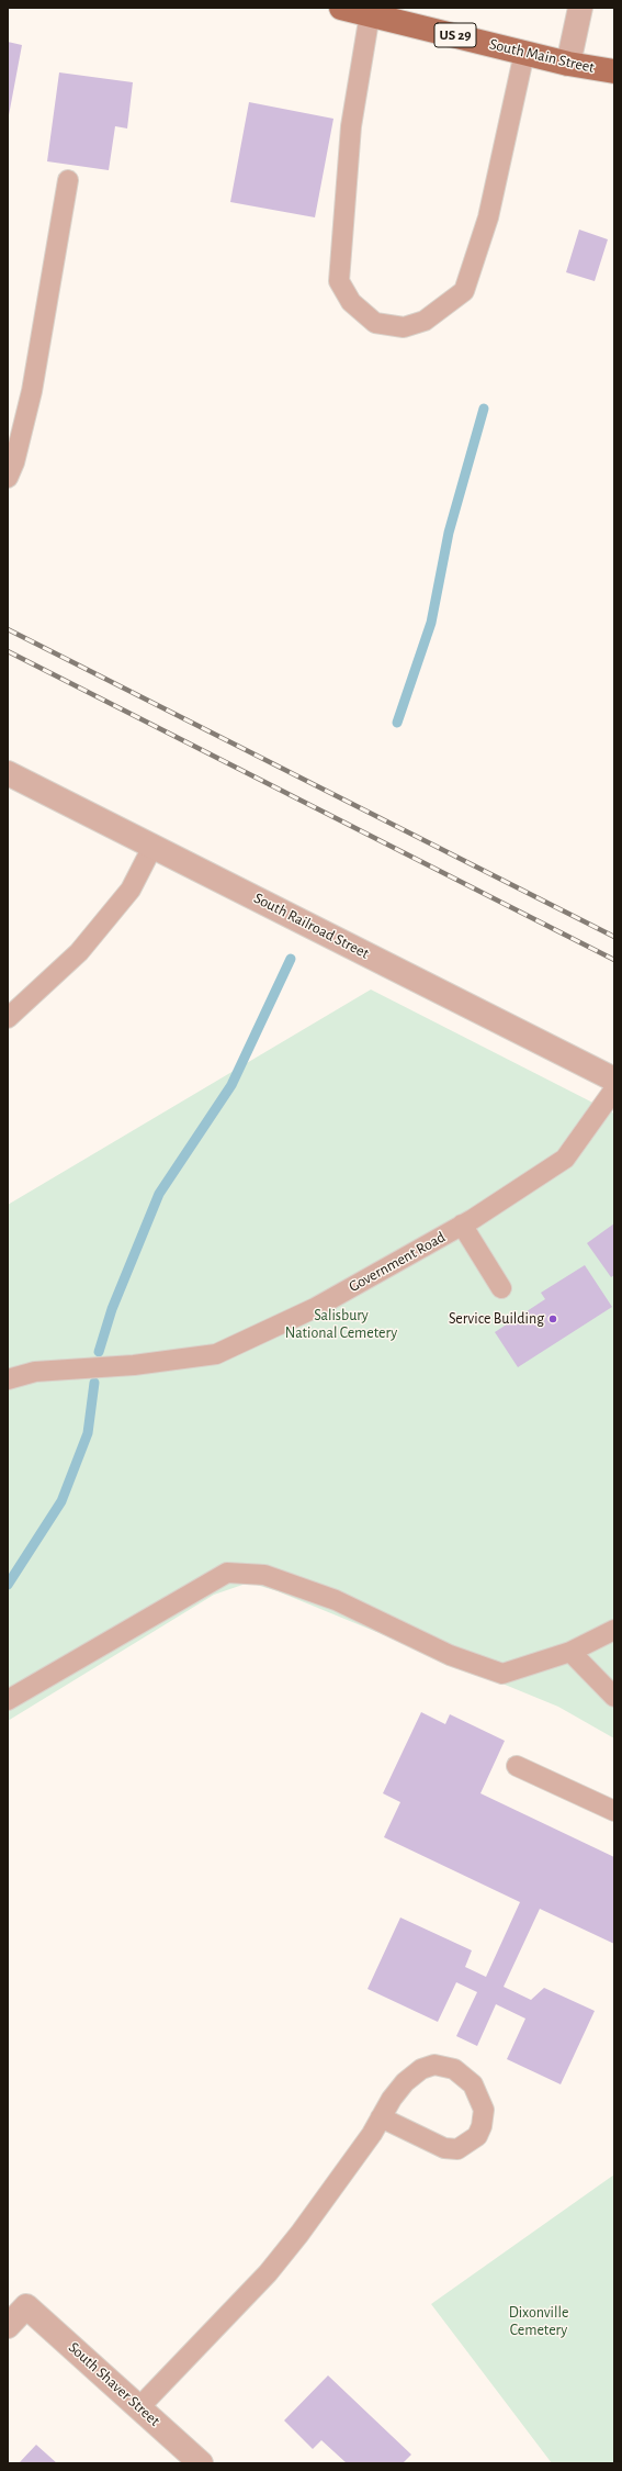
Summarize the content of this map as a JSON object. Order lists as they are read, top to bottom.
{
  "streets": {
    "main road": ["US 29", "South Main Street"],
    "street": ["South Railroad Street", "South Shaver Street"],
    "lane": ["Government Road"]
  },
  "parks": ["Salisbury National Cemetery", "Dixonville Cemetery"],
  "places": ["Service Building"]
}
